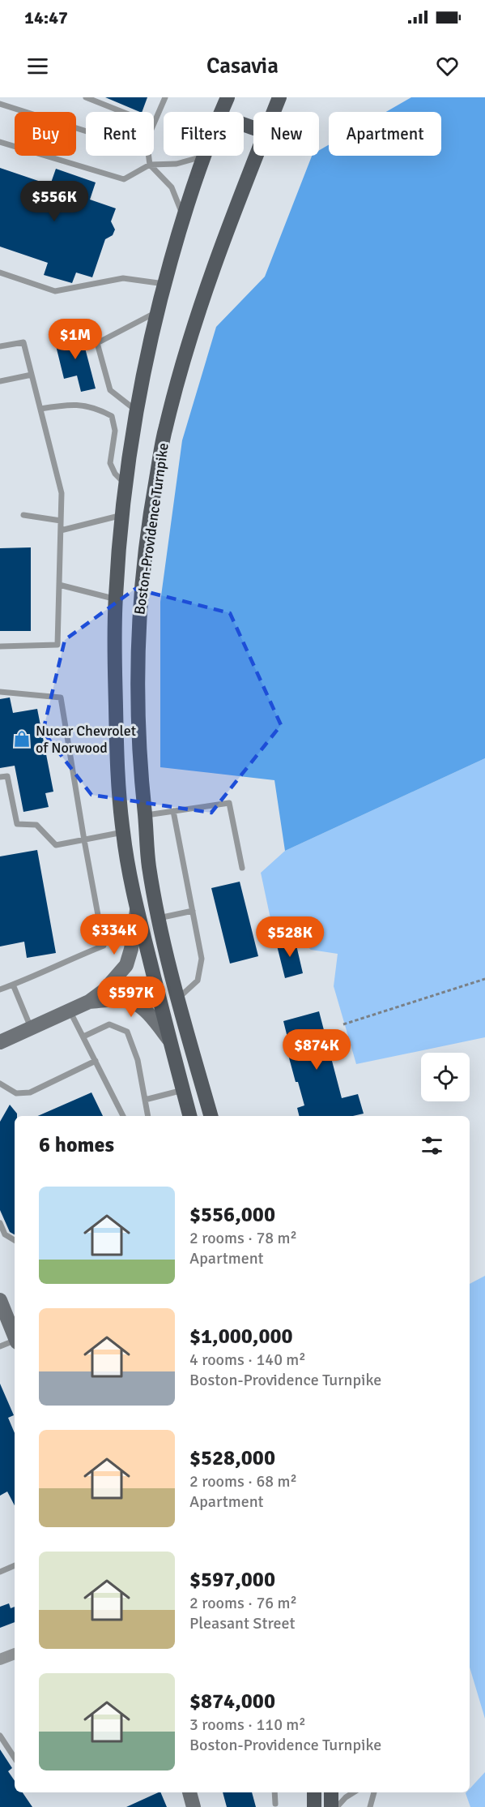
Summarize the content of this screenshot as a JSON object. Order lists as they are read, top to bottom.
{
  "streets": {
    "main road": ["Boston-Providence Turnpike"]
  },
  "places": {
    "shop": ["Nucar Chevrolet of Norwood"]
  },
  "page": {
    "status": "14:47",
    "header": "Casavia",
    "chip": [
      "Buy",
      "Rent",
      "Filters",
      "New",
      "Apartment"
    ],
    "price": [
      "$556K",
      "$1M",
      "$334K",
      "$528K",
      "$597K",
      "$874K"
    ],
    "heading": "6 homes",
    "list": [
      {
        "name": "$556,000",
        "note": "2 rooms · 78 m² · Apartment"
      },
      {
        "name": "$1,000,000",
        "note": "4 rooms · 140 m² · Boston-Providence Turnpike"
      },
      {
        "name": "$528,000",
        "note": "2 rooms · 68 m² · Apartment"
      },
      {
        "name": "$597,000",
        "note": "2 rooms · 76 m² · Pleasant Street"
      },
      {
        "name": "$874,000",
        "note": "3 rooms · 110 m² · Boston-Providence Turnpike"
      }
    ]
  }
}
